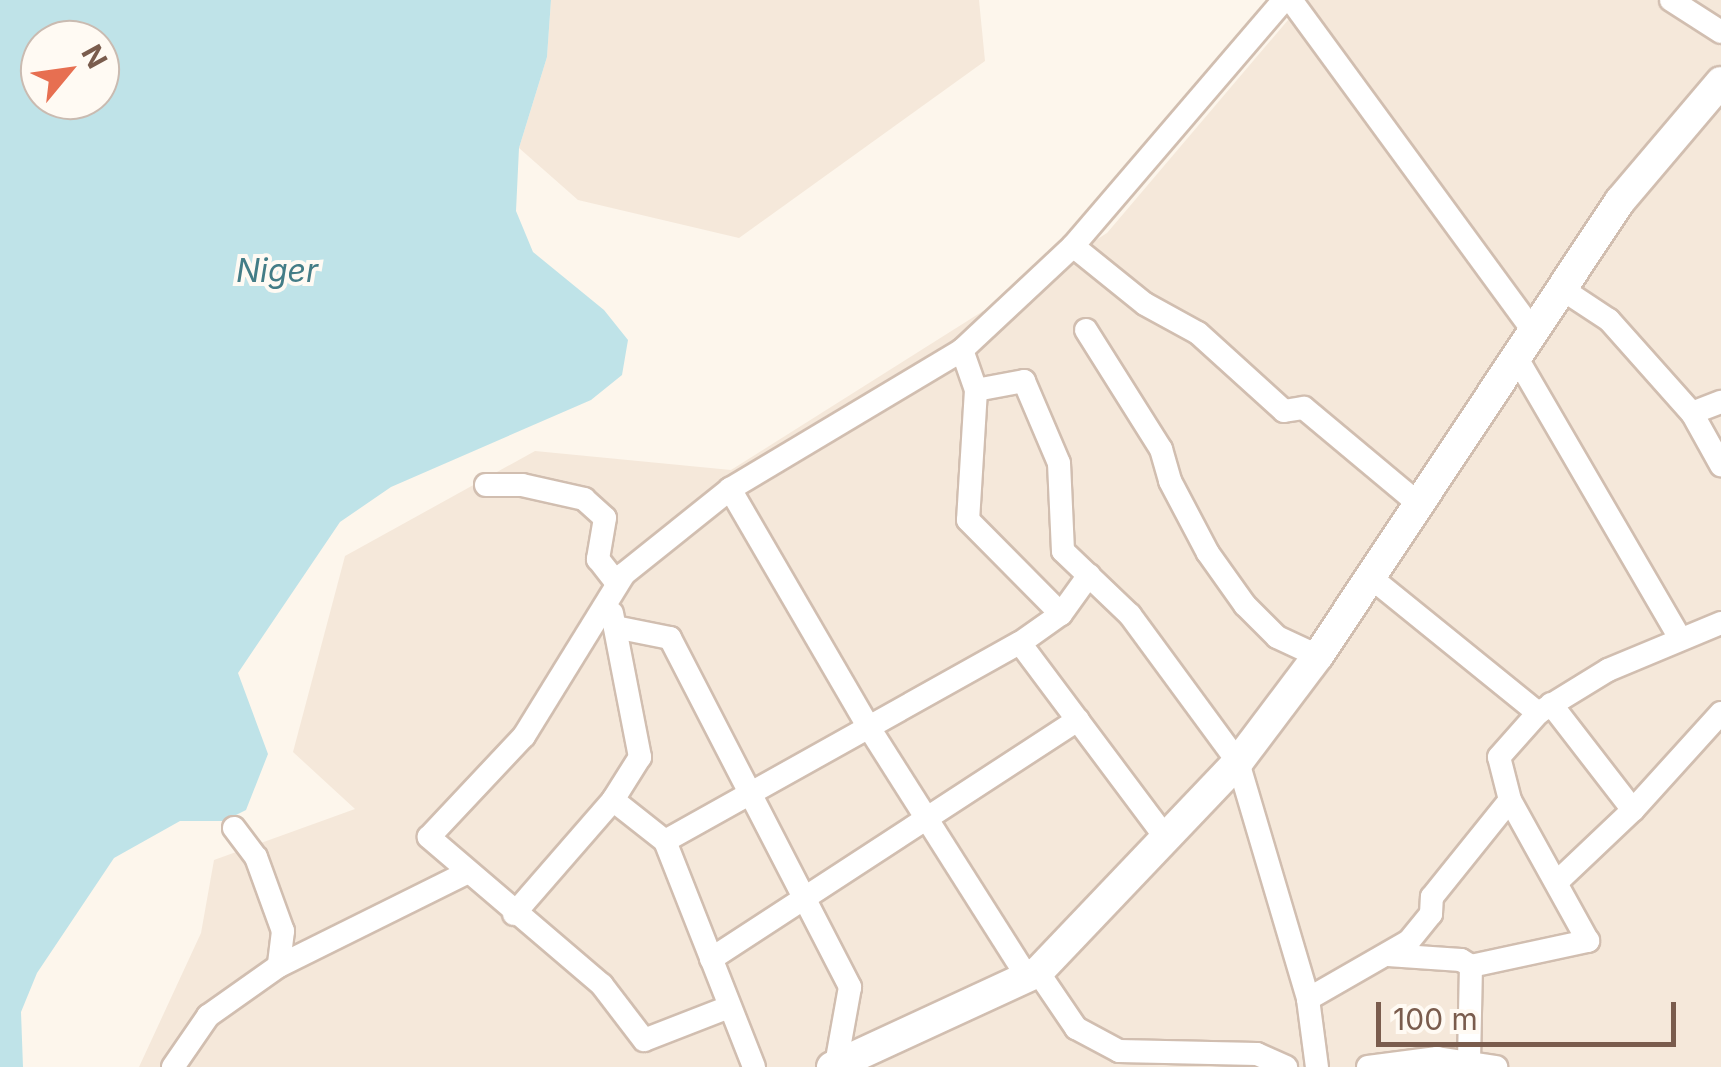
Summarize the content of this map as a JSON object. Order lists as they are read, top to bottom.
{
  "water": ["Niger"],
  "scale_bar": "100 m",
  "north": "top right"
}
